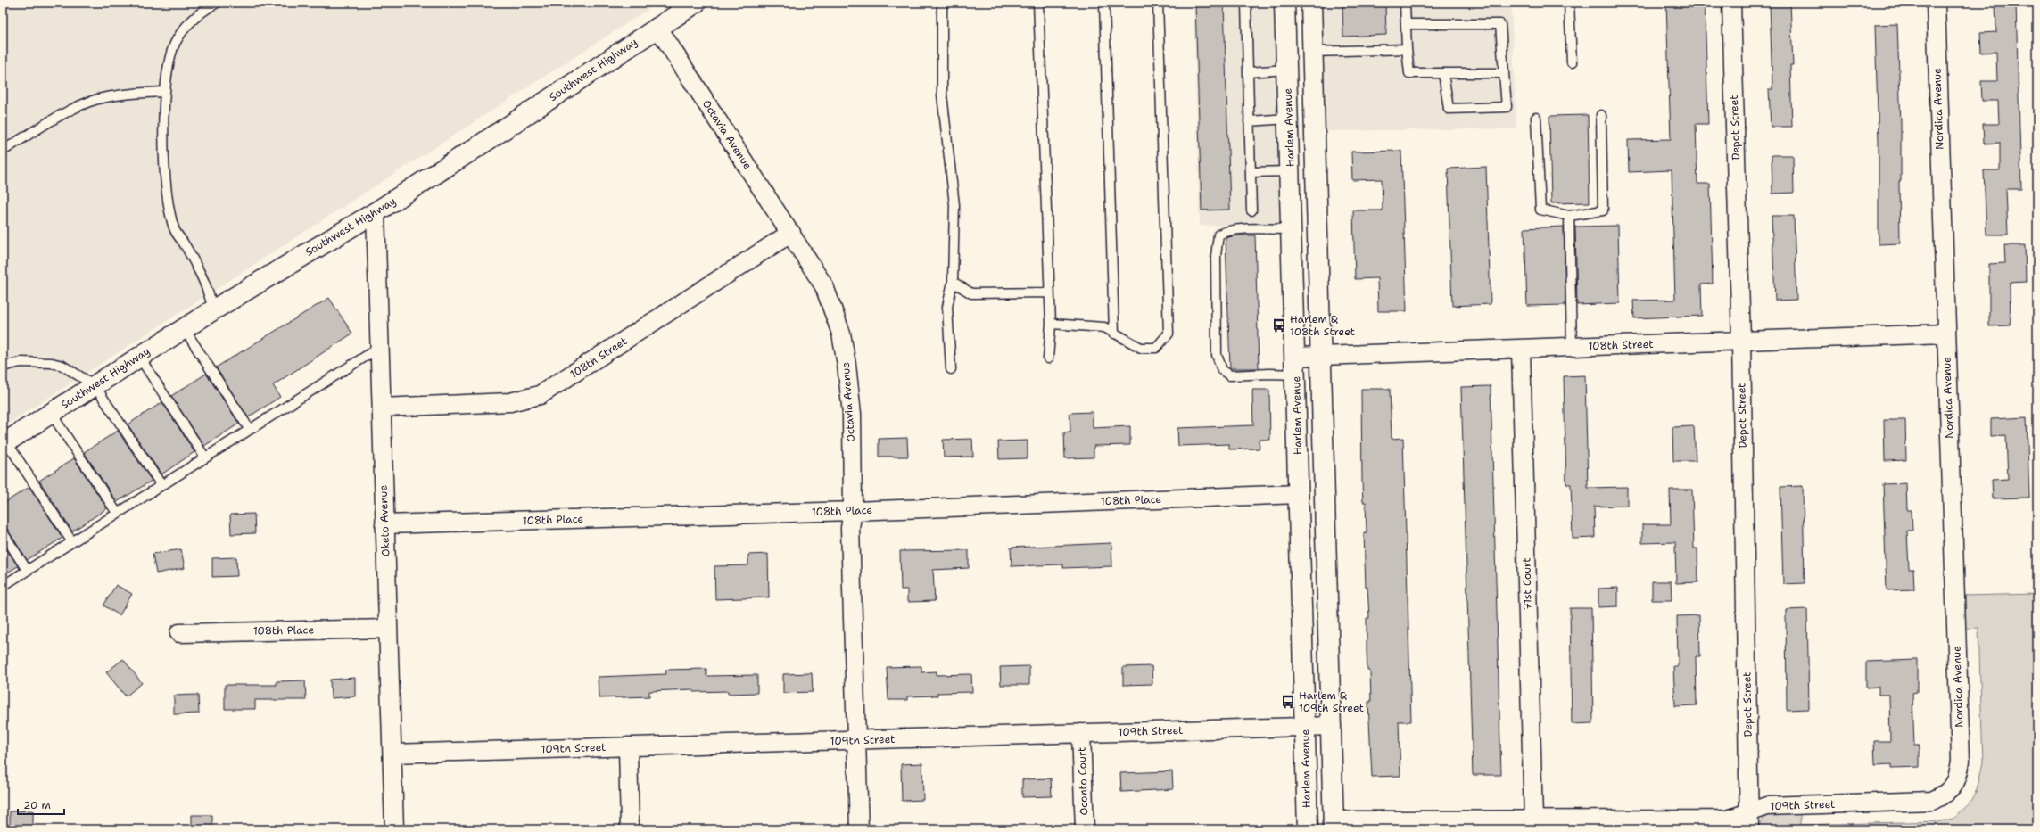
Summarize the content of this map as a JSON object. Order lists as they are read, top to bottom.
{
  "streets": {
    "main road": ["Southwest Highway", "Harlem Avenue"],
    "street": [
      "Nordica Avenue",
      "Depot Street",
      "Octavia Avenue",
      "108th Street",
      "108th Place",
      "Oketo Avenue",
      "71st Court",
      "109th Street",
      "Oconto Court"
    ]
  },
  "crossings": [
    ["Southwest Highway", "Octavia Avenue"],
    ["Southwest Highway", "Oketo Avenue"],
    ["Nordica Avenue", "108th Street"],
    ["Nordica Avenue", "109th Street"],
    ["Harlem Avenue", "108th Street"],
    ["Harlem Avenue", "108th Place"],
    ["Harlem Avenue", "109th Street"],
    ["Depot Street", "108th Street"],
    ["Depot Street", "109th Street"],
    ["Octavia Avenue", "108th Street"],
    ["Octavia Avenue", "108th Place"],
    ["Octavia Avenue", "109th Street"],
    ["108th Street", "Oketo Avenue"],
    ["108th Street", "71st Court"],
    ["108th Place", "Oketo Avenue"],
    ["Oketo Avenue", "109th Street"],
    ["71st Court", "109th Street"],
    ["109th Street", "Oconto Court"]
  ],
  "places": {
    "bus stop": ["Harlem & 108th Street", "Harlem & 109th Street"]
  },
  "scale_bar": "20 m"
}
